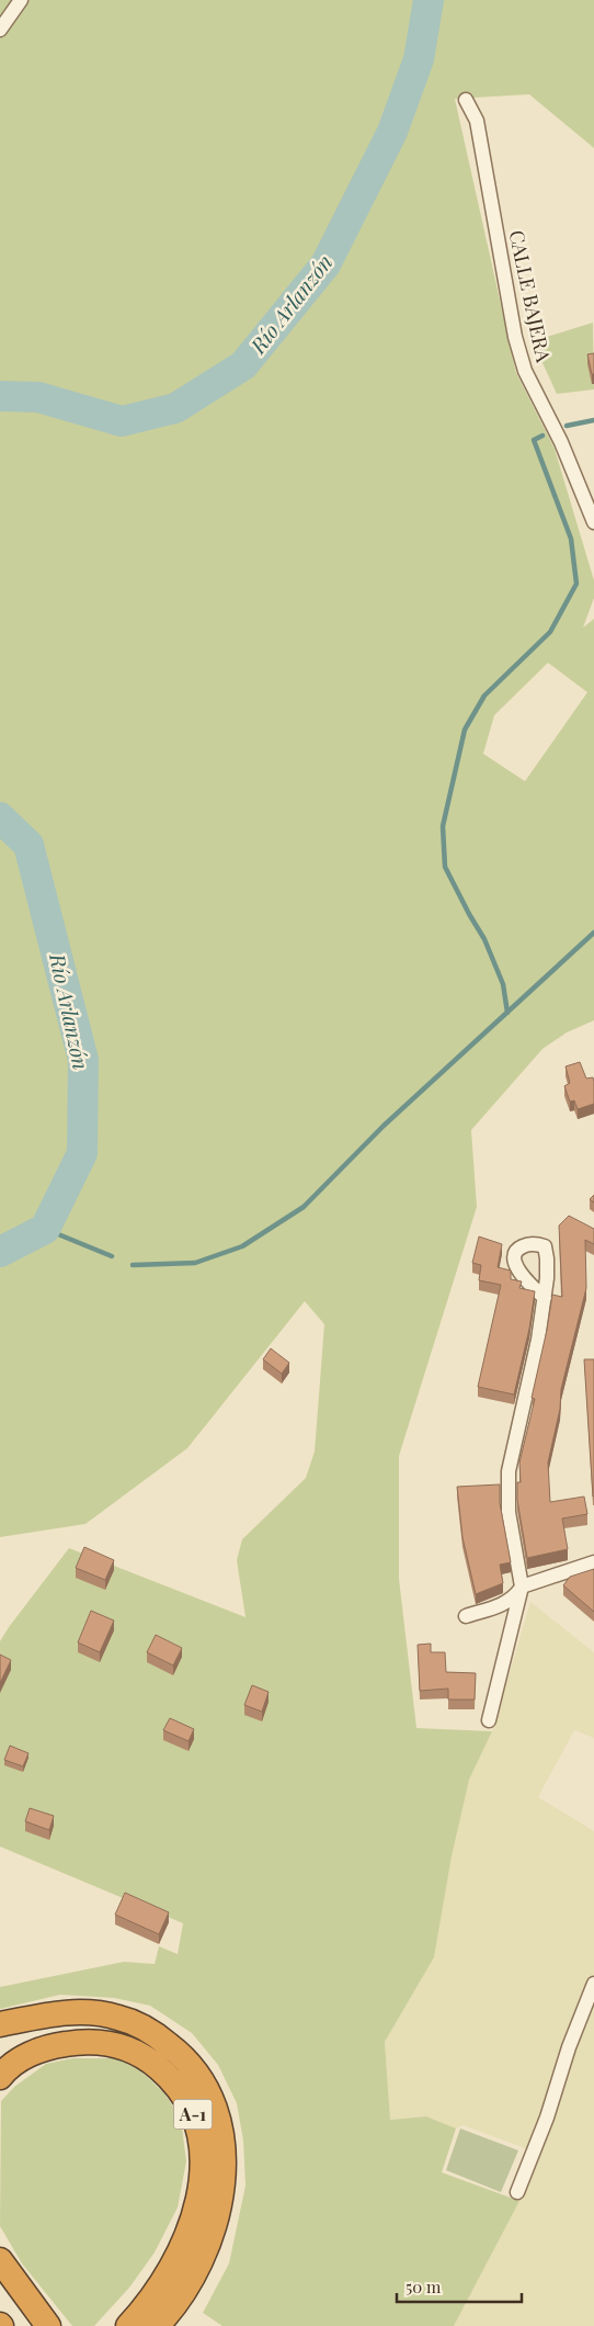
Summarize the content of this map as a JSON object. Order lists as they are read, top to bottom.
{
  "streets": {
    "highway": ["A-1"],
    "street": ["CALLE BAJERA"]
  },
  "water": ["Río Arlanzón"],
  "scale_bar": "50 m"
}
